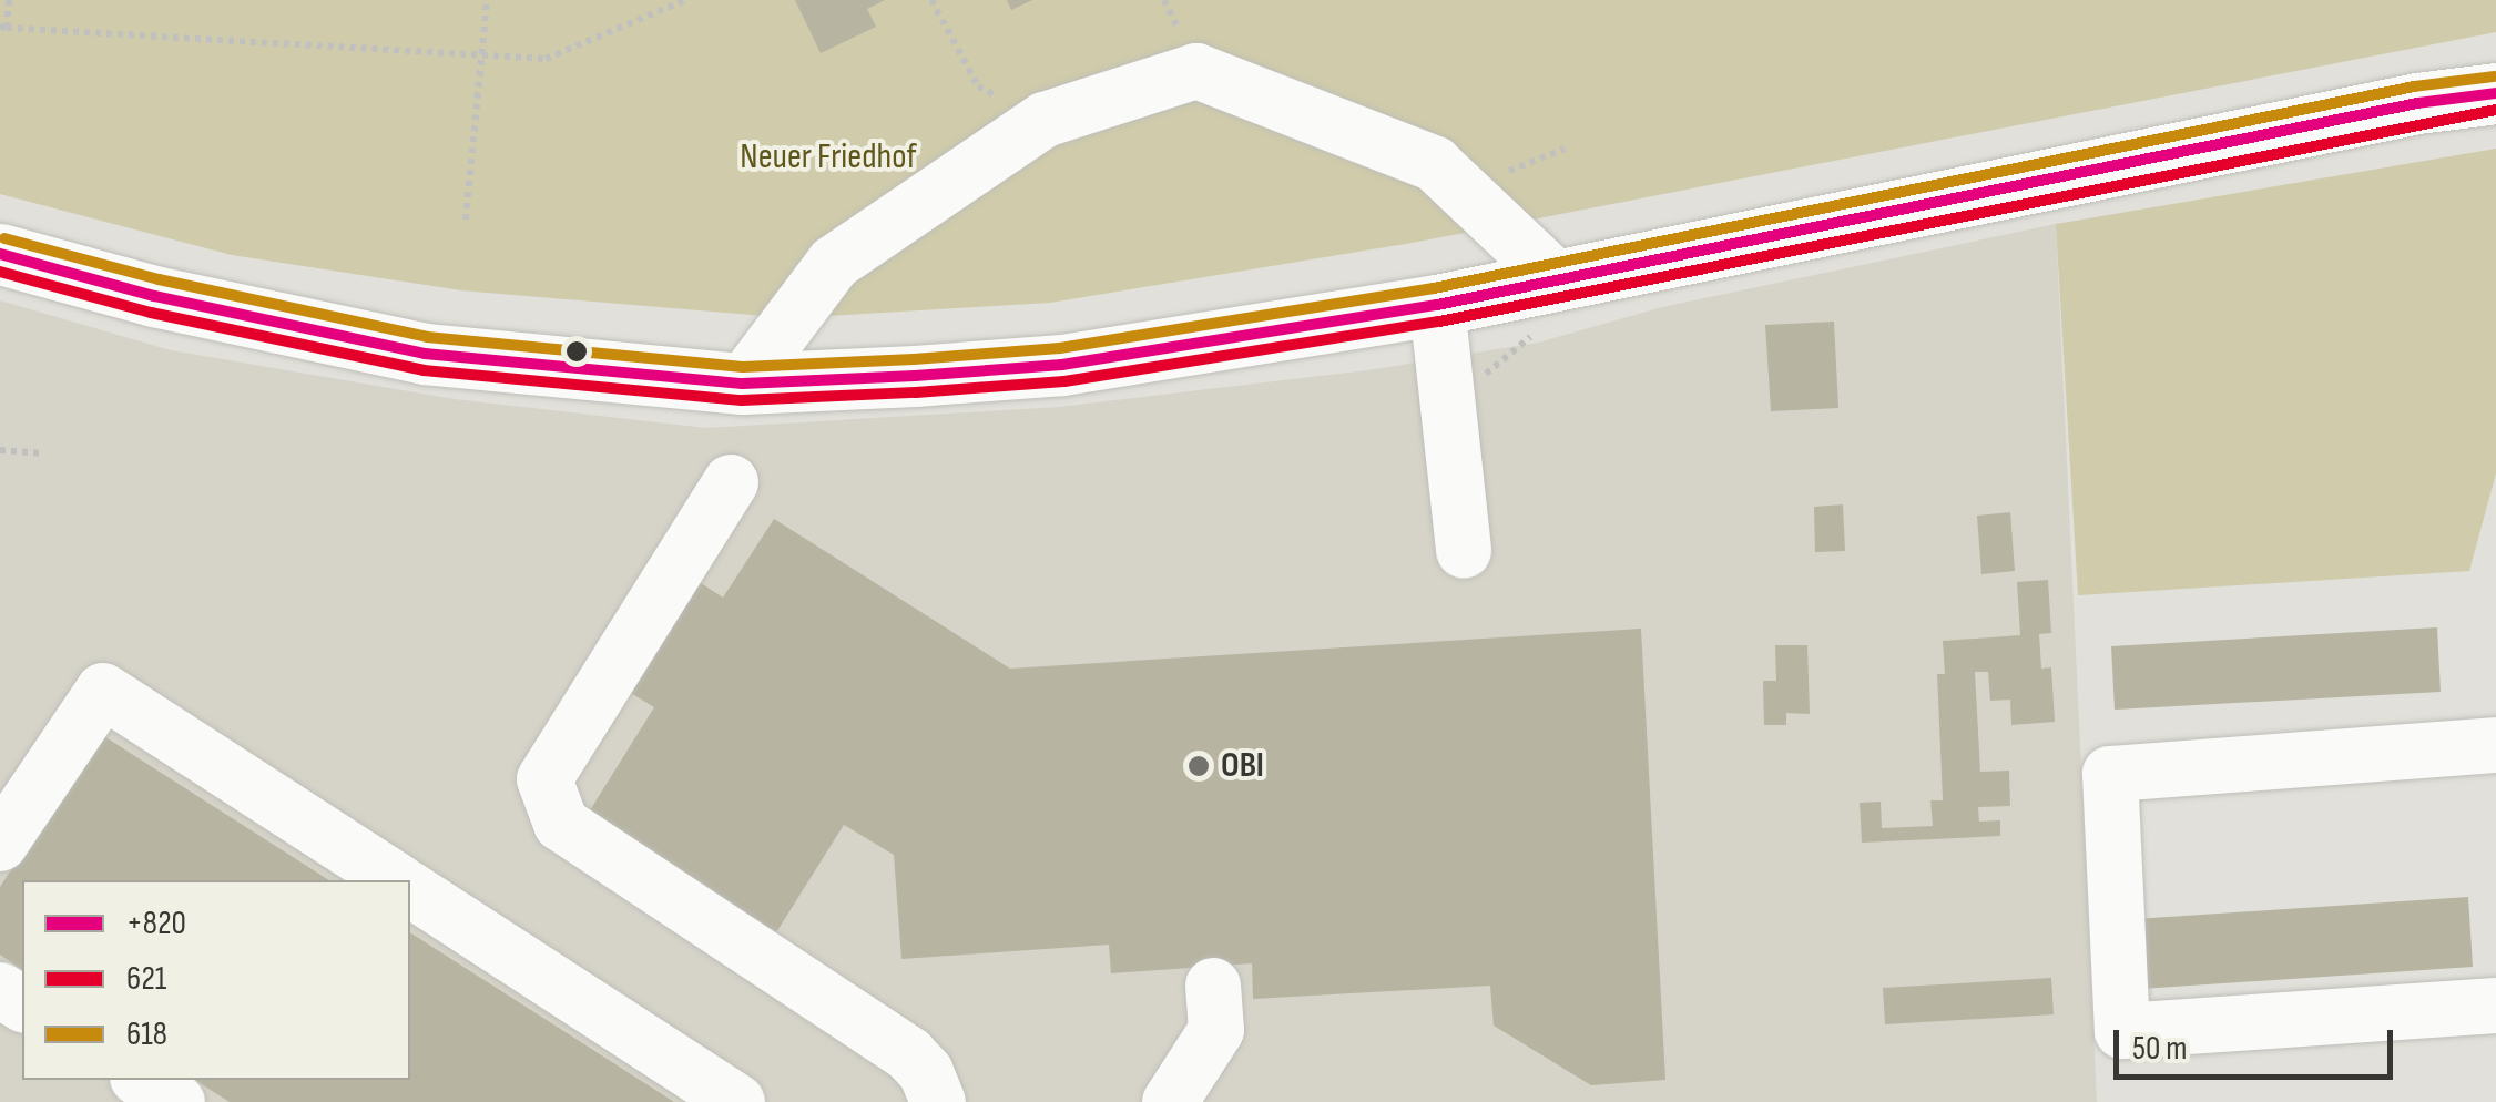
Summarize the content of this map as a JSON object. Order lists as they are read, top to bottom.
{
  "parks": ["Neuer Friedhof"],
  "places": ["OBI"],
  "lines": ["transit line 618", "transit line +820", "transit line 621"],
  "legend": ["+820", "621", "618"],
  "scale_bar": "50 m"
}
